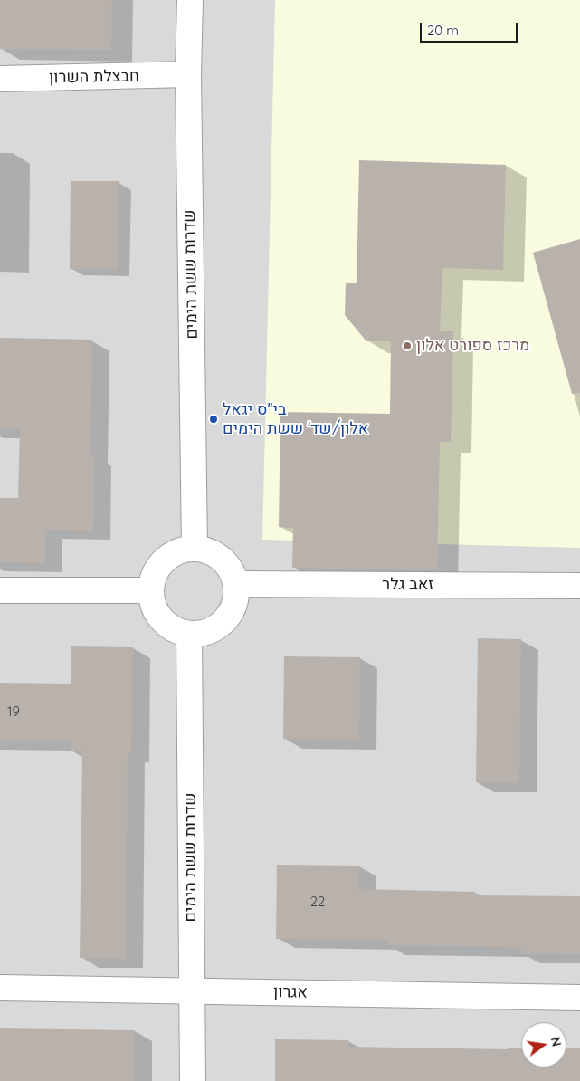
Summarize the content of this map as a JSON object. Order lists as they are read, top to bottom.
{
  "streets": {
    "street": [
      "חבצלת השרון",
      "שדרות ששת הימים",
      "זאב גלר",
      "אגרון"
    ]
  },
  "crossings": [
    ["חבצלת השרון", "שדרות ששת הימים"],
    ["שדרות ששת הימים", "זאב גלר"],
    ["שדרות ששת הימים", "אגרון"]
  ],
  "places": ["מרכז ספורט אלון", "בי״ס יגאל אלון/שד׳ ששת הימים"],
  "house_numbers": ["19", "22"],
  "scale_bar": "20 m",
  "north": "right"
}
